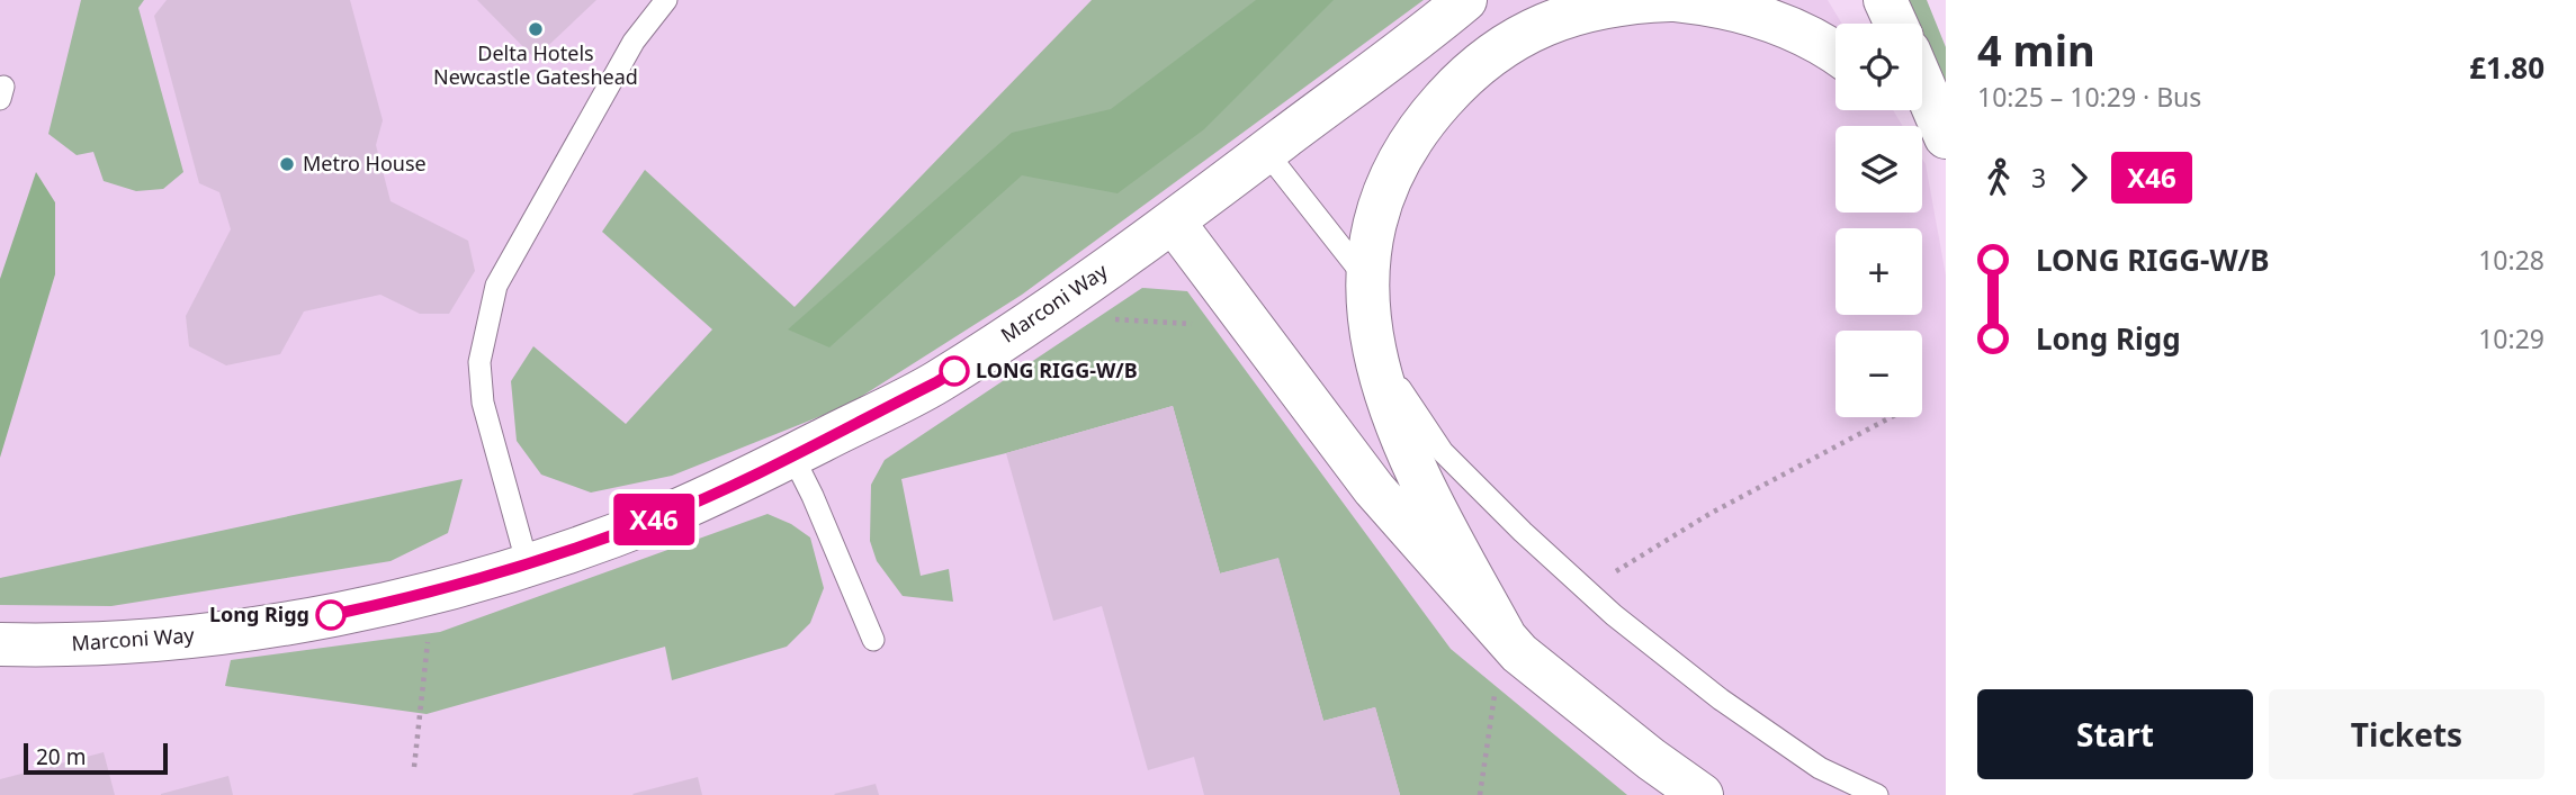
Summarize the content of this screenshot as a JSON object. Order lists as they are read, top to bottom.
{
  "streets": {
    "street": ["Marconi Way"]
  },
  "places": [
    "Delta Hotels Newcastle Gateshead",
    "Metro House",
    "LONG RIGG-W/B",
    "Long Rigg"
  ],
  "lines": ["bus line X46"],
  "scale_bar": "20 m",
  "page": {
    "on_map": "X46",
    "heading": ["4 min", "10:25 – 10:29 · Bus", "£1.80"],
    "map_buttons": ["+", "−"],
    "legs": ["3", "X46"],
    "list": [
      {
        "name": "LONG RIGG-W/B",
        "value": "10:28"
      },
      {
        "name": "Long Rigg",
        "value": "10:29"
      }
    ],
    "buttons": ["Start", "Tickets"],
    "scale": "20 m"
  }
}
